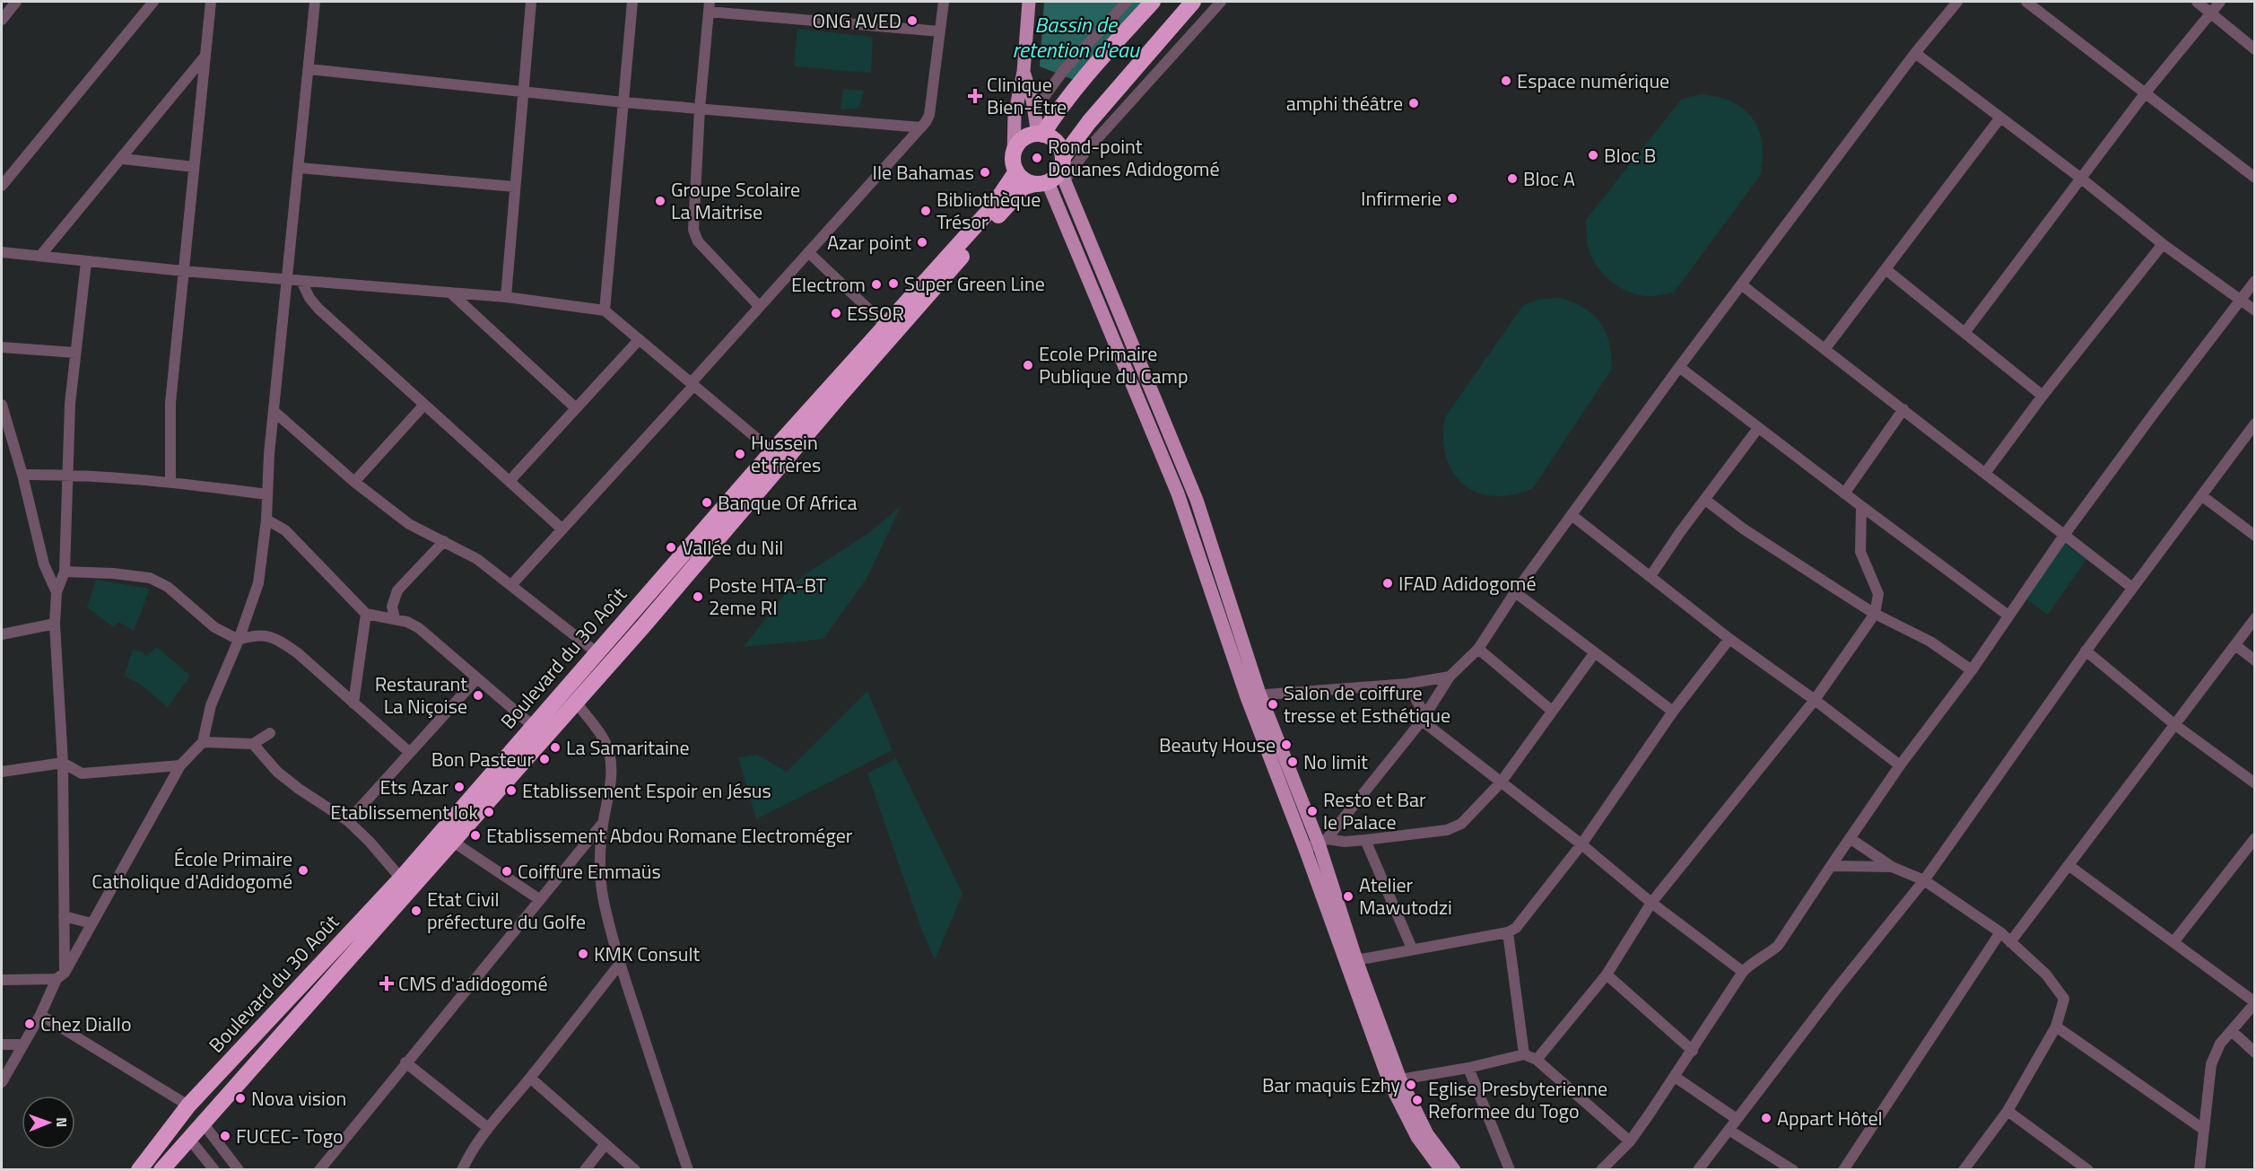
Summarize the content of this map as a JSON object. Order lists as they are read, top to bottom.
{
  "streets": {
    "highway": ["Boulevard du 30 Août"]
  },
  "water": ["Bassin de retention d'eau"],
  "places": {
    "other": [
      "ONG AVED",
      "Espace numérique",
      "amphi théâtre",
      "Bloc B",
      "Rond-point Douanes Adidogomé",
      "Ile Bahamas",
      "Bloc A",
      "Infirmerie",
      "Groupe Scolaire La Maitrise",
      "Bibliothèque Trésor",
      "Azar point",
      "Super Green Line",
      "Electrom",
      "ESSOR",
      "Ecole Primaire Publique du Camp",
      "Hussein et frères",
      "Banque Of Africa",
      "Vallée du Nil",
      "IFAD Adidogomé",
      "Poste HTA-BT 2eme RI",
      "Restaurant La Niçoise",
      "Salon de coiffure tresse et Esthétique",
      "Beauty House",
      "La Samaritaine",
      "Bon Pasteur",
      "No limit",
      "Ets Azar",
      "Etablissement Espoir en Jésus",
      "Resto et Bar le Palace",
      "Etablissement lok",
      "Etablissement Abdou Romane Electroméger",
      "École Primaire Catholique d'Adidogomé",
      "Coiffure Emmaüs",
      "Atelier Mawutodzi",
      "Etat Civil préfecture du Golfe",
      "KMK Consult",
      "Chez Diallo",
      "Bar maquis Ezhy",
      "Nova vision",
      "Eglise Presbyterienne Reformee du Togo",
      "Appart Hôtel",
      "FUCEC- Togo"
    ],
    "health": ["Clinique Bien-Être", "CMS d'adidogomé"]
  },
  "north": "right"
}
